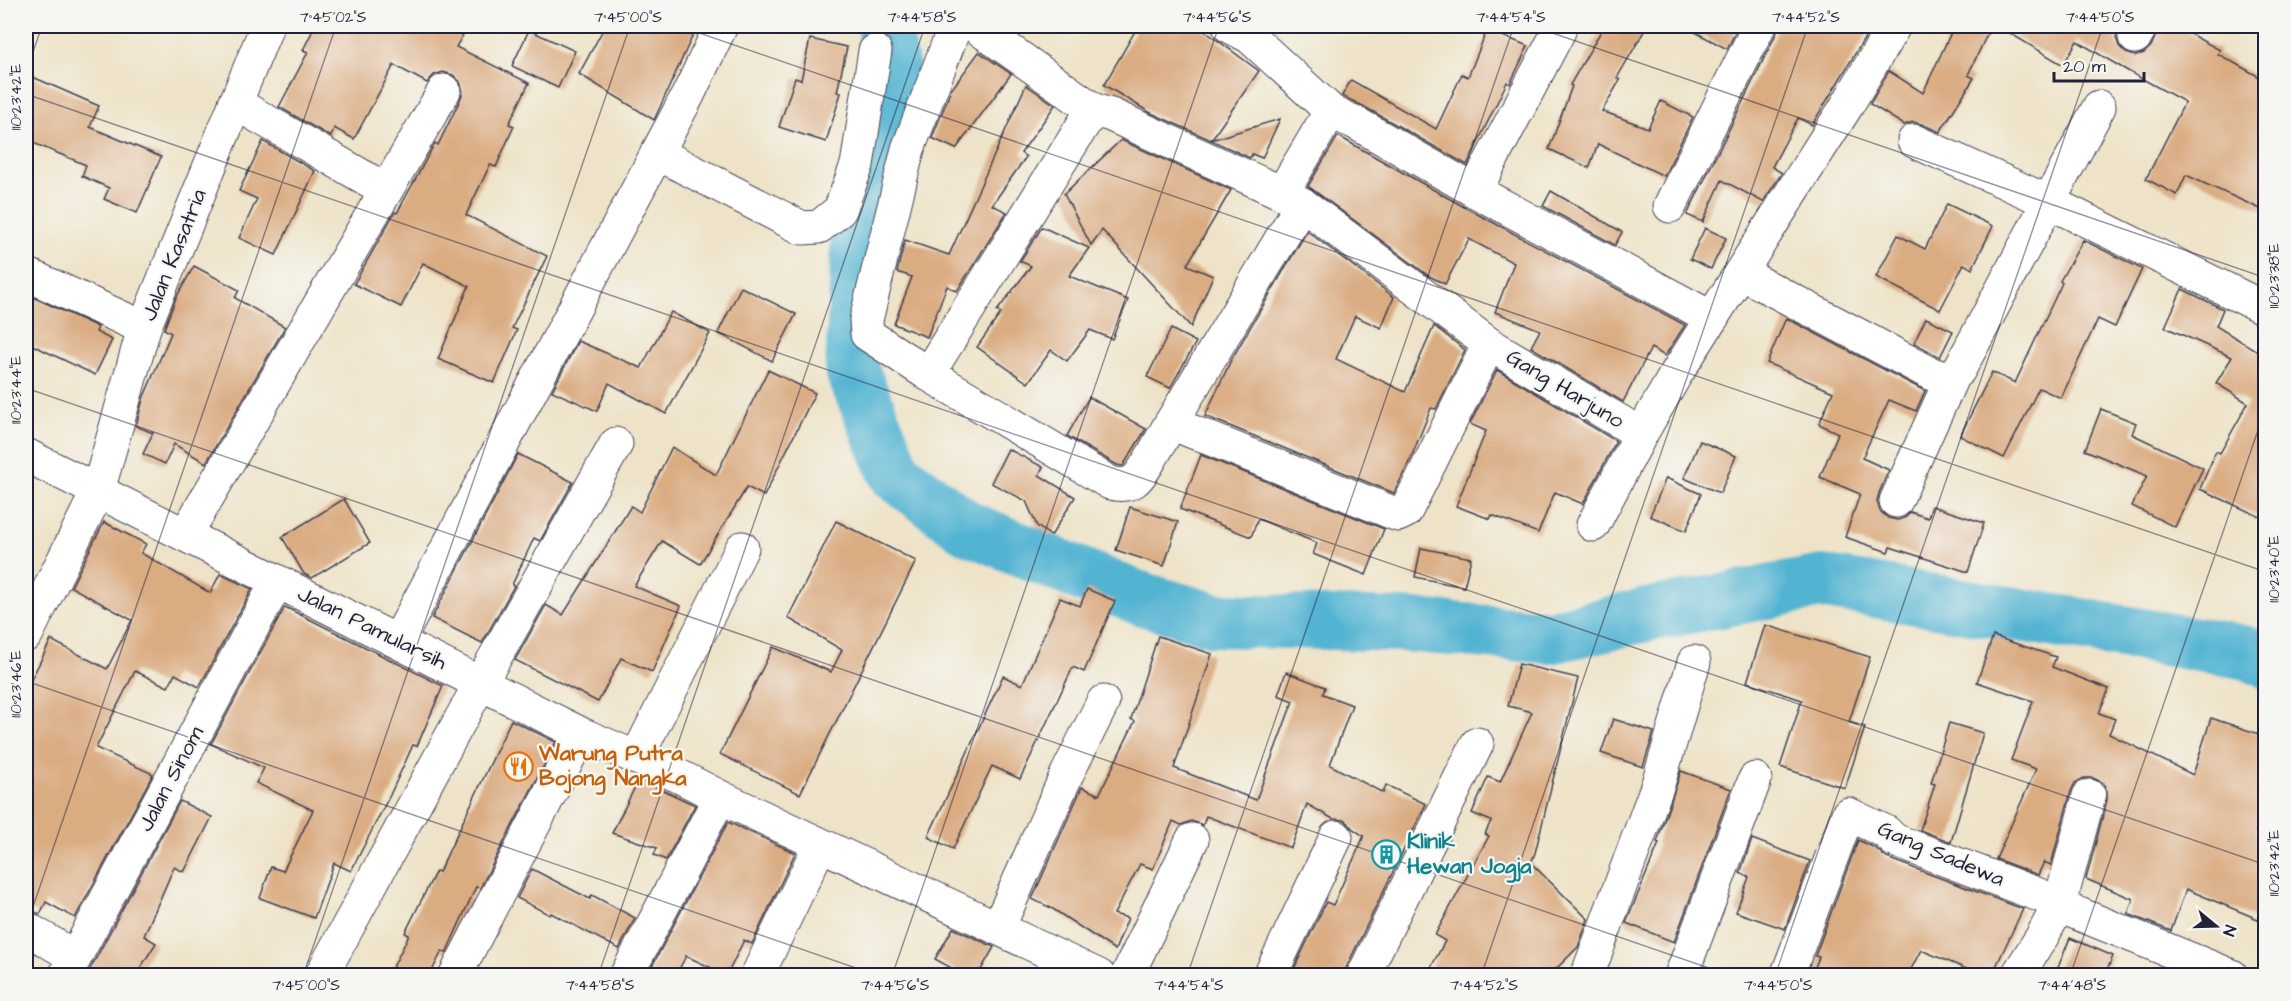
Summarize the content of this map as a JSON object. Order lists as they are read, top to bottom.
{
  "streets": {
    "street": [
      "Jalan Kasatria",
      "Gang Harjuno",
      "Jalan Pamularsih",
      "Jalan Sinom",
      "Gang Sadewa"
    ]
  },
  "crossings": [
    ["Jalan Kasatria", "Jalan Pamularsih"],
    ["Jalan Pamularsih", "Jalan Sinom"]
  ],
  "places": {
    "restaurant": ["Warung Putra Bojong Nangka"],
    "building": ["Klinik Hewan Jogja"]
  },
  "scale_bar": "20 m",
  "north": "right",
  "coordinates": [
    "7°45'02\"S",
    "7°45'00\"S",
    "7°44'58\"S",
    "7°44'56\"S",
    "7°44'54\"S",
    "7°44'52\"S",
    "7°44'50\"S",
    "110°23'42\"E",
    "110°23'38\"E",
    "110°23'44\"E",
    "110°23'40\"E",
    "110°23'46\"E",
    "7°44'48\"S"
  ]
}
